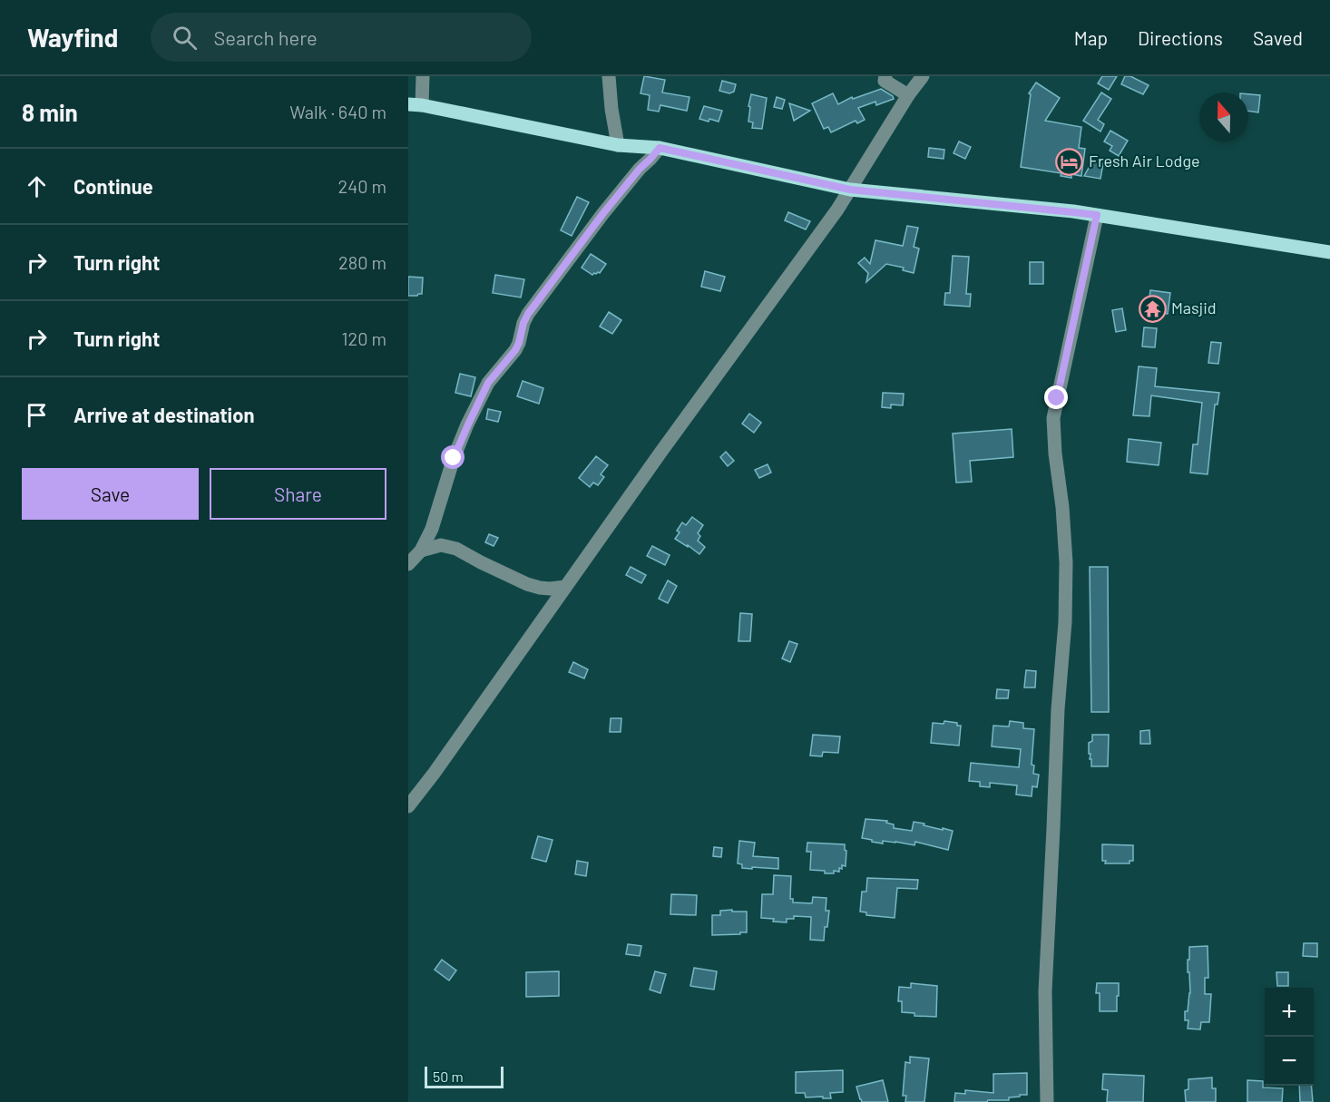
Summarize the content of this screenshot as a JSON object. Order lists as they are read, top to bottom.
{
  "places": {
    "hotel": ["Fresh Air Lodge"],
    "temple": ["Masjid"]
  },
  "scale_bar": "50 m",
  "north": "top",
  "page": {
    "header": "Wayfind",
    "search": "Search here",
    "nav": ["Map", "Directions", "Saved"],
    "heading": ["8 min", "Walk · 640 m"],
    "list": [
      ["Continue", "240 m"],
      ["Turn right", "280 m"],
      ["Turn right", "120 m"],
      "Arrive at destination"
    ],
    "buttons": ["Save", "Share"],
    "map_buttons": ["+", "−"],
    "scale": "50 m"
  }
}
